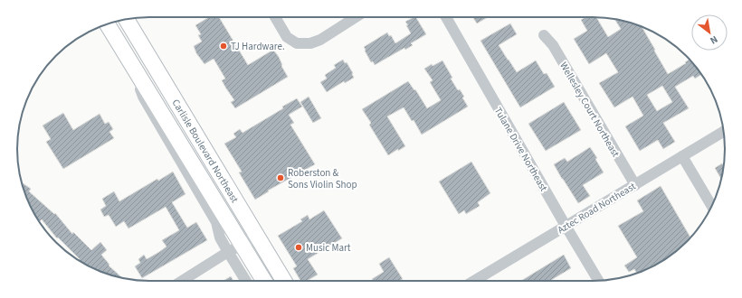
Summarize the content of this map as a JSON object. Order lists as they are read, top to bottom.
{
  "streets": {
    "main road": ["Carlisle Boulevard Northeast"],
    "street": ["Wellesley Court Northeast", "Tulane Drive Northeast", "Aztec Road Northeast"]
  },
  "crossings": [
    ["Wellesley Court Northeast", "Aztec Road Northeast"],
    ["Tulane Drive Northeast", "Aztec Road Northeast"]
  ],
  "places": ["TJ Hardware.", "Roberston & Sons Violin Shop", "Music Mart"],
  "north": "bottom right"
}
